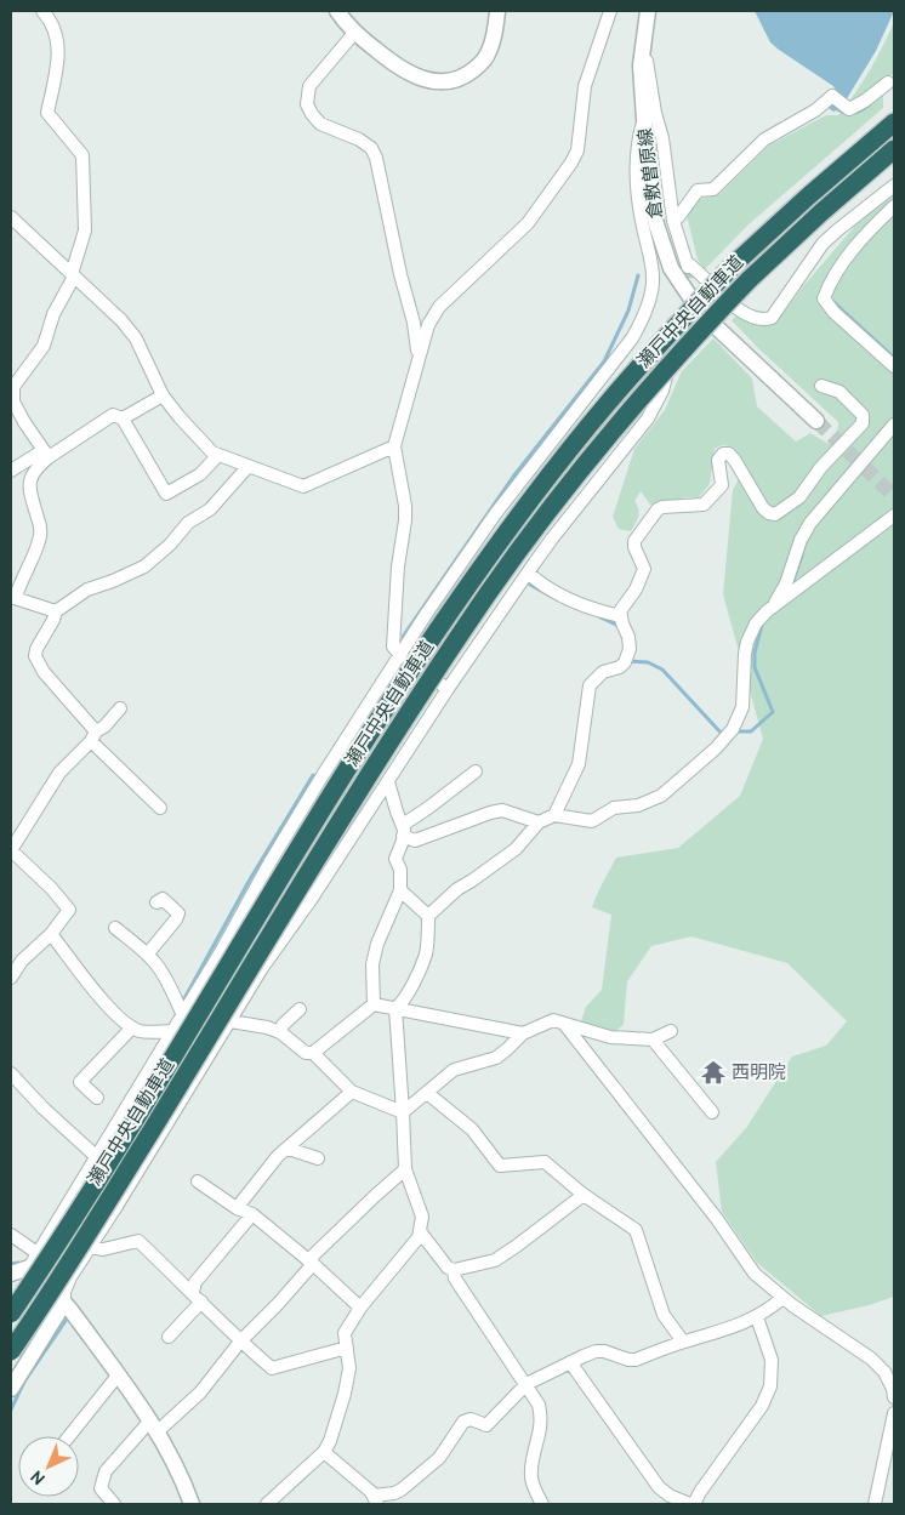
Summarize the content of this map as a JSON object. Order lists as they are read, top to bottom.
{
  "streets": {
    "highway": ["瀬戸中央自動車道"],
    "street": ["倉敷曽原線"]
  },
  "places": {
    "temple": ["西明院"]
  },
  "north": "bottom left"
}
